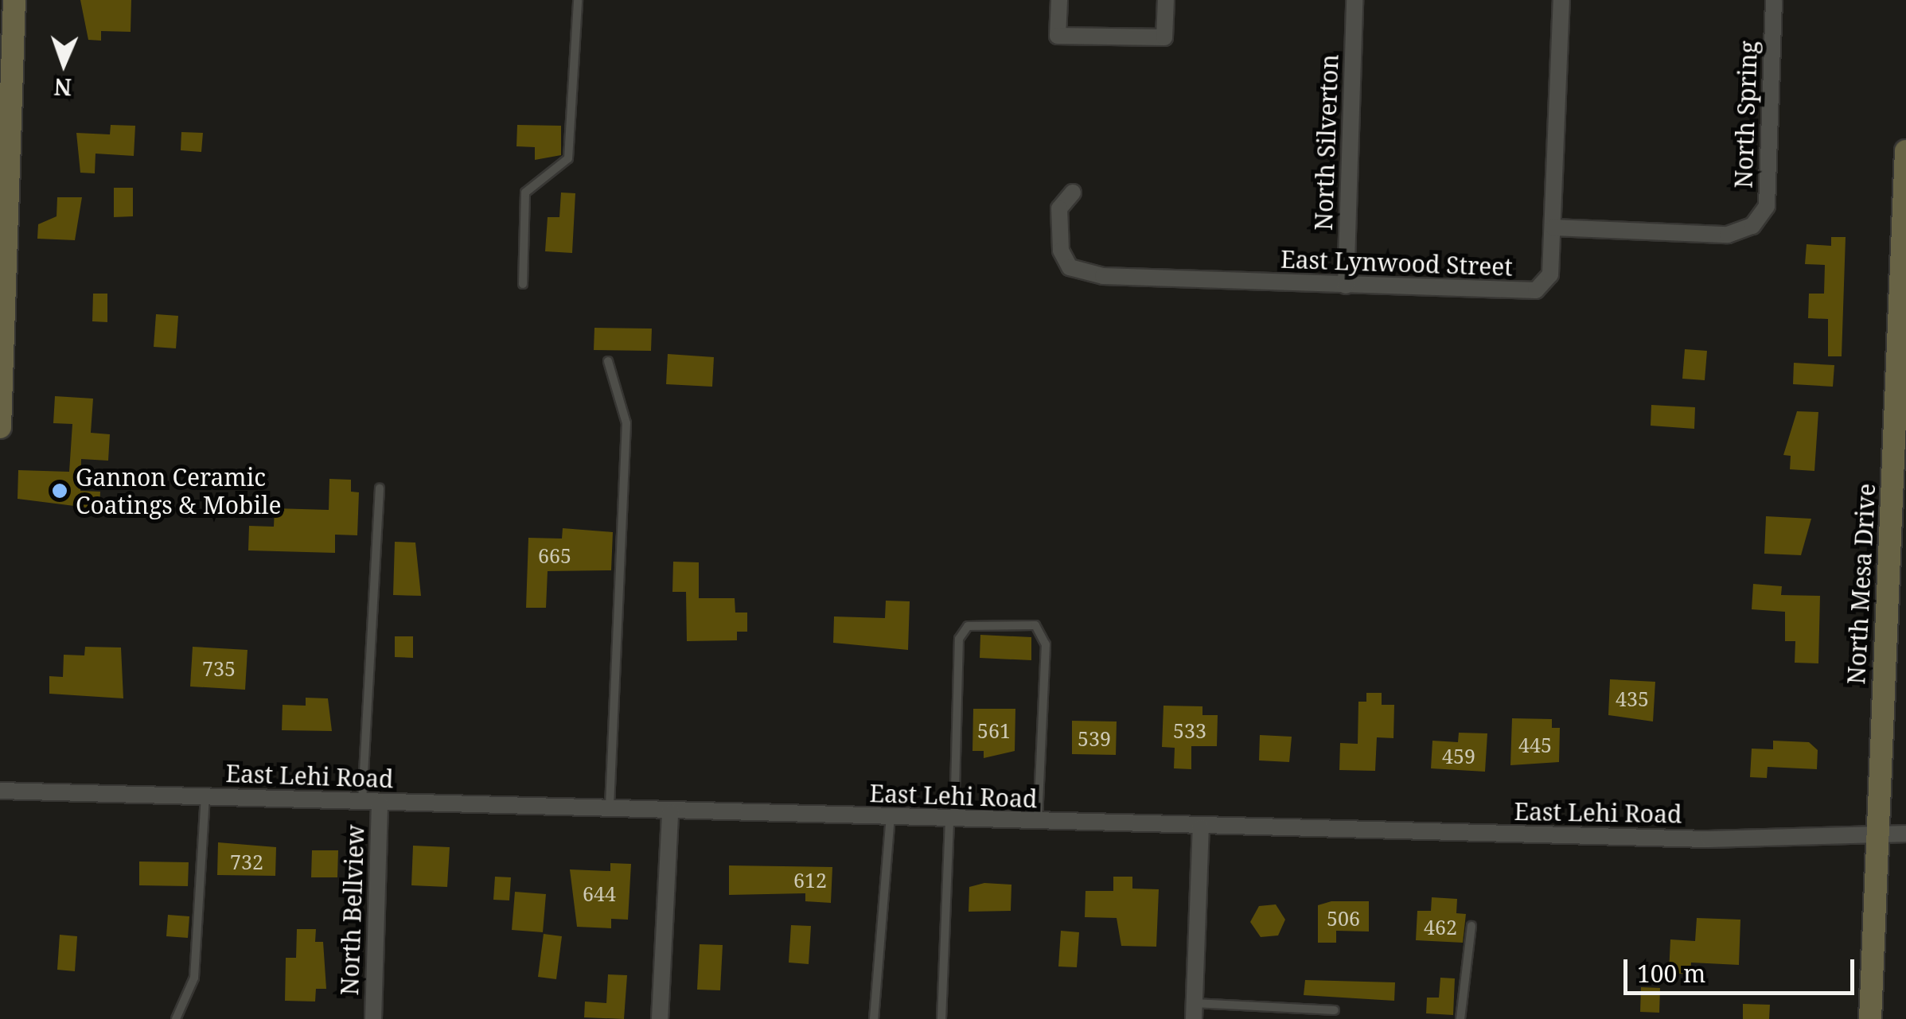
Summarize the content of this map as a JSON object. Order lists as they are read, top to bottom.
{
  "streets": {
    "street": [
      "North Spring",
      "North Silverton",
      "East Lynwood Street",
      "North Mesa Drive",
      "East Lehi Road",
      "North Bellview"
    ]
  },
  "crossings": [
    ["North Spring", "East Lynwood Street"],
    ["North Silverton", "East Lynwood Street"],
    ["North Mesa Drive", "East Lehi Road"],
    ["East Lehi Road", "North Bellview"]
  ],
  "places": ["Gannon Ceramic Coatings & Mobile"],
  "house_numbers": [
    "665",
    "735",
    "435",
    "561",
    "533",
    "539",
    "445",
    "459",
    "732",
    "612",
    "644",
    "506",
    "462"
  ],
  "scale_bar": "100 m",
  "north": "bottom"
}
